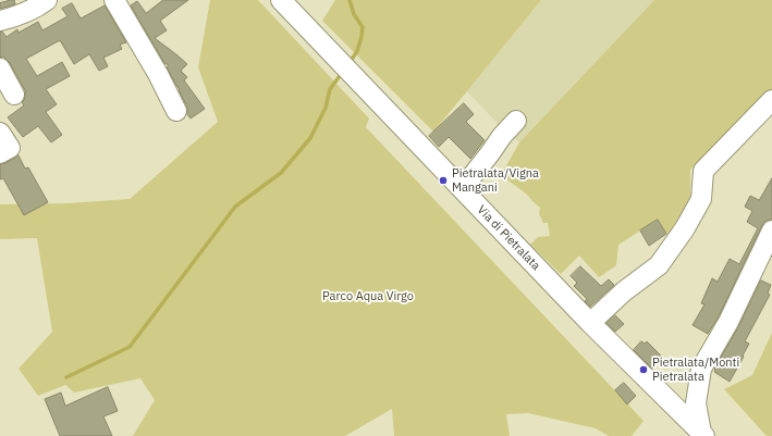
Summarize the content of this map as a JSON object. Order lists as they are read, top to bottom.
{
  "streets": {
    "street": ["Via di Pietralata"]
  },
  "parks": ["Parco Aqua Virgo"],
  "places": ["Pietralata/Vigna Mangani", "Pietralata/Monti Pietralata"]
}
